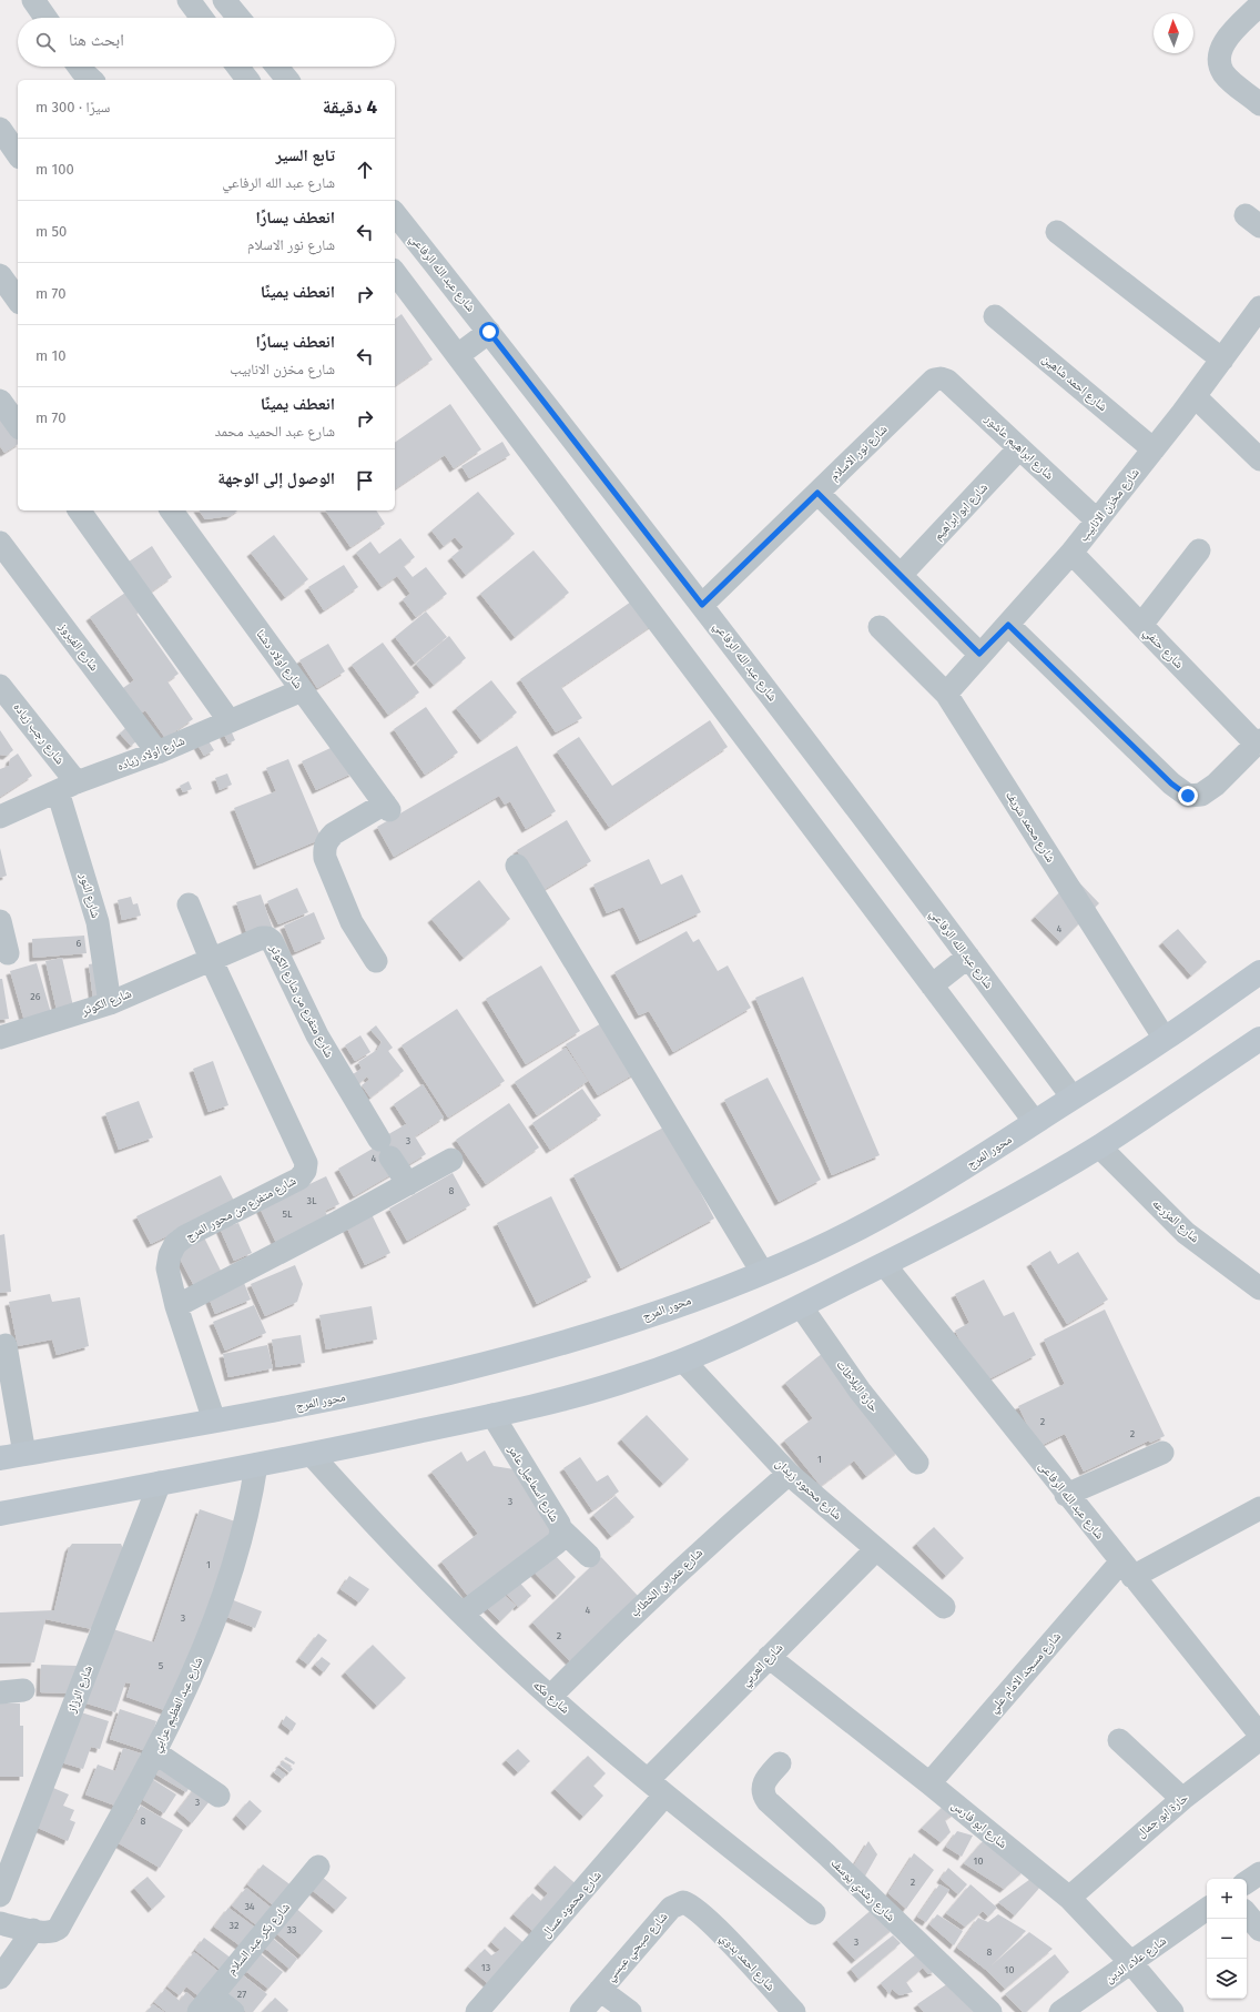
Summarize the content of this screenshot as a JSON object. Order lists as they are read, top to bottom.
{
  "streets": {
    "main road": ["محور المرج"],
    "street": [
      "شارع عبد الله الرفاعي",
      "شارع احمد شاهين",
      "شارع ابراهيم عاشور",
      "شارع نور الاسلام",
      "شارع مخزن الانابيب",
      "شارع ابو ابراهيم",
      "شارع الفيروز",
      "شارع حنفي",
      "شارع اولاد دشنا",
      "شارع رجب زياده",
      "شارع اولاد زياده",
      "شارع محمد شريف",
      "شارع النور",
      "شارع متفرع من شارع الكوثر",
      "شارع الكوثر",
      "شارع متفرع من محور المرج",
      "شارع المزرعه",
      "حارة البلاطات",
      "شارع اسماعيل عامر",
      "شارع محمود زيدان",
      "شارع عبد الله الرفاعى",
      "شارع عمر بن الخطاب",
      "شارع العربي",
      "شارع مسجد الامام علي",
      "شارع الرزاز",
      "شارع مكه",
      "شارع عبد العظيم عرابي",
      "حارة ابو جمال",
      "شارع ابو فارس",
      "شارع رشدي يوسف",
      "شارع محمود عسال",
      "شارع بكر عبد السلام",
      "شارع صبحي عيسي",
      "شارع علاء الدين",
      "شارع احمد بدوي"
    ]
  },
  "crossings": [
    ["شارع عبد الله الرفاعي", "شارع نور الاسلام"],
    ["شارع عبد الله الرفاعي", "محور المرج"],
    ["شارع احمد شاهين", "شارع مخزن الانابيب"],
    ["شارع ابراهيم عاشور", "شارع نور الاسلام"],
    ["شارع ابراهيم عاشور", "شارع مخزن الانابيب"],
    ["شارع ابراهيم عاشور", "شارع ابو ابراهيم"],
    ["شارع مخزن الانابيب", "شارع حنفي"],
    ["شارع مخزن الانابيب", "شارع محمد شريف"],
    ["شارع الفيروز", "شارع اولاد زياده"],
    ["شارع اولاد دشنا", "شارع اولاد زياده"],
    ["شارع رجب زياده", "شارع اولاد زياده"],
    ["شارع رجب زياده", "شارع النور"],
    ["شارع اولاد زياده", "شارع النور"],
    ["شارع محمد شريف", "محور المرج"],
    ["شارع النور", "شارع الكوثر"],
    ["شارع متفرع من شارع الكوثر", "شارع الكوثر"],
    ["شارع متفرع من شارع الكوثر", "شارع متفرع من محور المرج"],
    ["شارع الكوثر", "شارع متفرع من محور المرج"],
    ["محور المرج", "شارع متفرع من محور المرج"],
    ["شارع اسماعيل عامر", "شارع مكه"],
    ["شارع محمود زيدان", "شارع عمر بن الخطاب"],
    ["شارع محمود زيدان", "شارع العربي"],
    ["شارع عبد الله الرفاعى", "شارع مسجد الامام علي"],
    ["شارع عمر بن الخطاب", "شارع مكه"],
    ["شارع العربي", "شارع مكه"],
    ["شارع العربي", "شارع ابو فارس"],
    ["شارع العربي", "شارع محمود عسال"],
    ["شارع مسجد الامام علي", "شارع ابو فارس"],
    ["شارع مكه", "شارع محمود عسال"],
    ["حارة ابو جمال", "شارع ابو فارس"],
    ["شارع ابو فارس", "شارع علاء الدين"],
    ["شارع صبحي عيسي", "شارع احمد بدوي"]
  ],
  "house_numbers": [
    "4",
    "6",
    "26",
    "3",
    "4",
    "8",
    "3L",
    "5L",
    "2",
    "2",
    "1",
    "3",
    "1",
    "4",
    "3",
    "2",
    "5",
    "3",
    "8",
    "10",
    "2",
    "34",
    "32",
    "33",
    "3",
    "8",
    "13",
    "10",
    "27"
  ],
  "north": "top",
  "page": {
    "search": "ابحث هنا",
    "heading": ["4 دقيقة", "سيرًا · 300 m"],
    "list": [
      ["تابع السير", "شارع عبد الله الرفاعي", "100 m"],
      ["انعطف يسارًا", "شارع نور الاسلام", "50 m"],
      ["انعطف يمينًا", "70 m"],
      ["انعطف يسارًا", "شارع مخزن الانابيب", "10 m"],
      ["انعطف يمينًا", "شارع عبد الحميد محمد", "70 m"],
      "الوصول إلى الوجهة"
    ],
    "map_buttons": ["+", "−"]
  }
}
